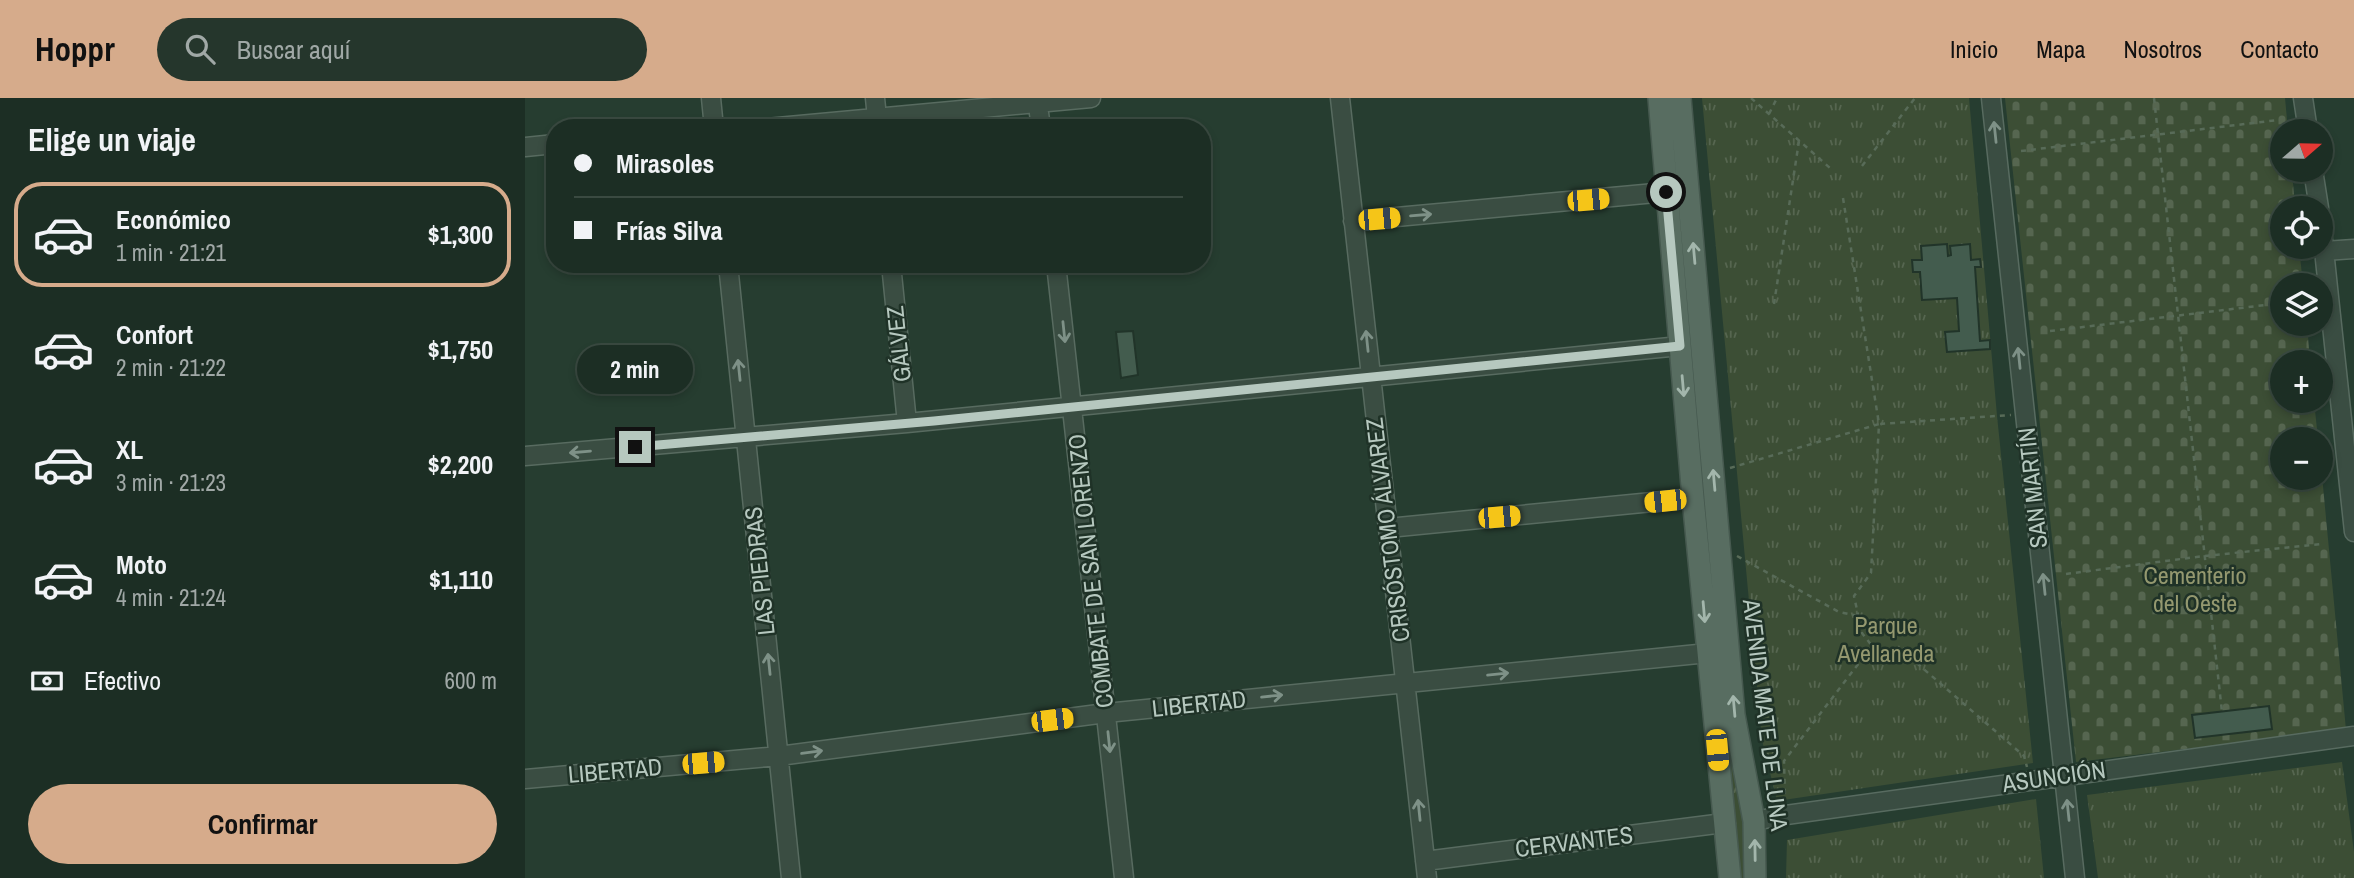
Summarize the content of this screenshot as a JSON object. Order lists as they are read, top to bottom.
{
  "streets": {
    "main road": ["AVENIDA MATE DE LUNA"],
    "street": [
      "GÁLVEZ",
      "SAN MARTÍN",
      "CRISÓSTOMO ÁLVAREZ",
      "LAS PIEDRAS",
      "COMBATE DE SAN LORENZO",
      "LIBERTAD",
      "ASUNCIÓN",
      "CERVANTES"
    ]
  },
  "crossings": [
    ["SAN MARTÍN", "ASUNCIÓN"],
    ["CRISÓSTOMO ÁLVAREZ", "LIBERTAD"],
    ["CRISÓSTOMO ÁLVAREZ", "CERVANTES"],
    ["LAS PIEDRAS", "LIBERTAD"],
    ["COMBATE DE SAN LORENZO", "LIBERTAD"],
    ["LIBERTAD", "AVENIDA MATE DE LUNA"],
    ["AVENIDA MATE DE LUNA", "ASUNCIÓN"],
    ["AVENIDA MATE DE LUNA", "CERVANTES"]
  ],
  "one_way": [
    "SAN MARTÍN",
    "CRISÓSTOMO ÁLVAREZ",
    "LAS PIEDRAS",
    "COMBATE DE SAN LORENZO"
  ],
  "parks": ["Cementerio del Oeste", "Parque Avellaneda"],
  "north": "right",
  "page": {
    "header": "Hoppr",
    "search": "Buscar aquí",
    "nav": [
      "Inicio",
      "Mapa",
      "Nosotros",
      "Contacto"
    ],
    "heading": "Elige un viaje",
    "map_buttons": ["+", "−"],
    "banner": ["Mirasoles", "Frías Silva"],
    "list": [
      {
        "name": "Económico",
        "note": "1 min · 21:21",
        "value": "$1,300"
      },
      {
        "name": "Confort",
        "note": "2 min · 21:22",
        "value": "$1,750"
      },
      {
        "name": "XL",
        "note": "3 min · 21:23",
        "value": "$2,200"
      },
      {
        "name": "Moto",
        "note": "4 min · 21:24",
        "value": "$1,110"
      }
    ],
    "bubble": "2 min",
    "pay": ["Efectivo", "600 m"],
    "buttons": "Confirmar"
  }
}
